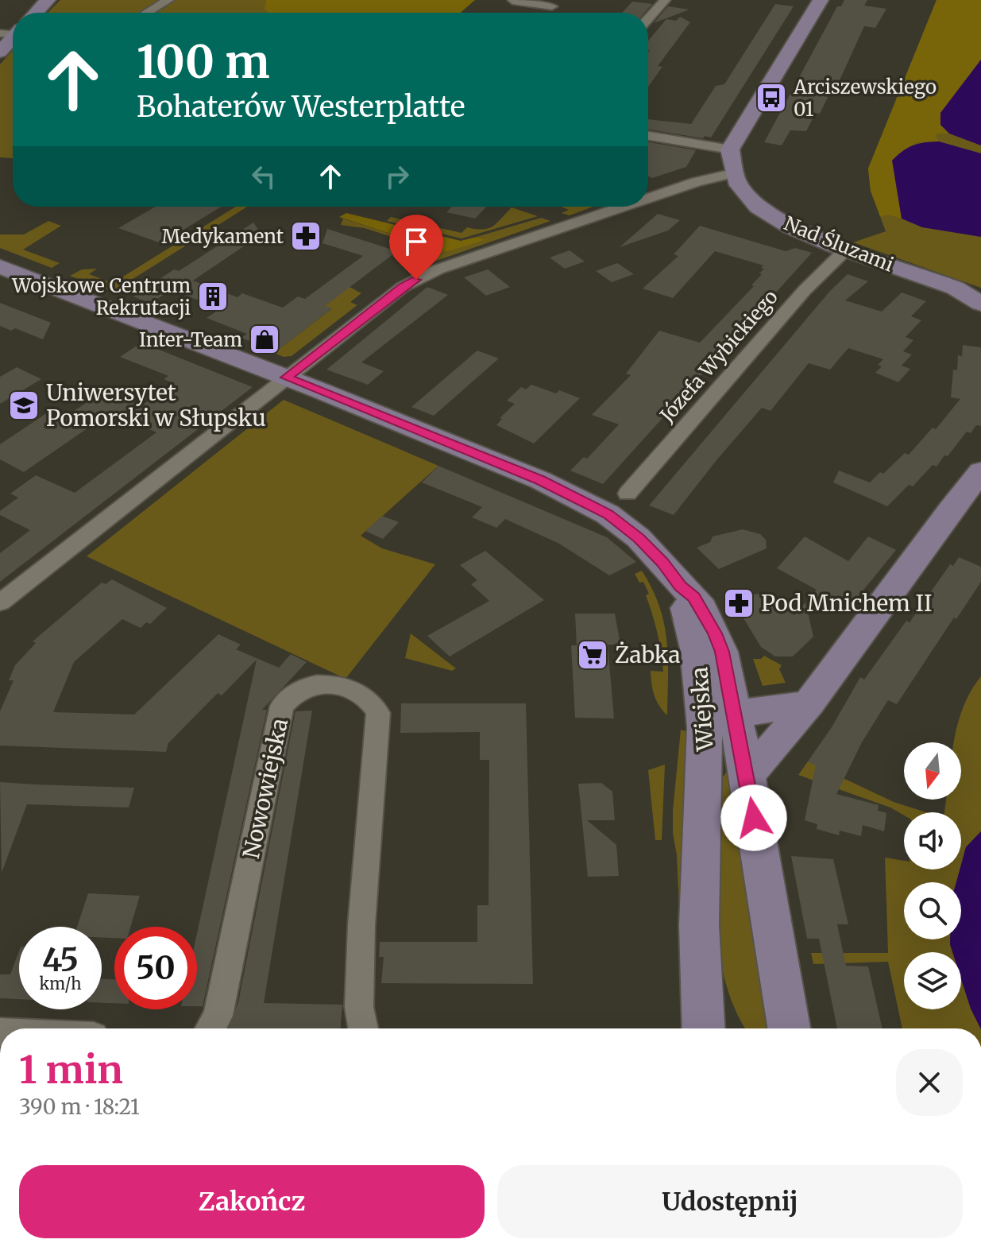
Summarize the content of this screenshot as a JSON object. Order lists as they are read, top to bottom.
{
  "streets": {
    "street": [
      "Nad Śluzami",
      "Józefa Wybickiego",
      "Wiejska",
      "Nowowiejska"
    ]
  },
  "crossings": [
    ["Nad Śluzami", "Józefa Wybickiego"]
  ],
  "places": {
    "bus stop": ["Arciszewskiego 01"],
    "pharmacy": ["Medykament", "Pod Mnichem II"],
    "building": ["Wojskowe Centrum Rekrutacji"],
    "shop": ["Inter-Team"],
    "school or university": ["Uniwersytet Pomorski w Słupsku"],
    "supermarket": ["Żabka"]
  },
  "north": "bottom",
  "page": {
    "turn": ["100 m", "Bohaterów Westerplatte"],
    "speed": "45 km/h",
    "limit": "50",
    "heading": ["1 min", "390 m · 18:21"],
    "buttons": ["Zakończ", "Udostępnij"]
  }
}
